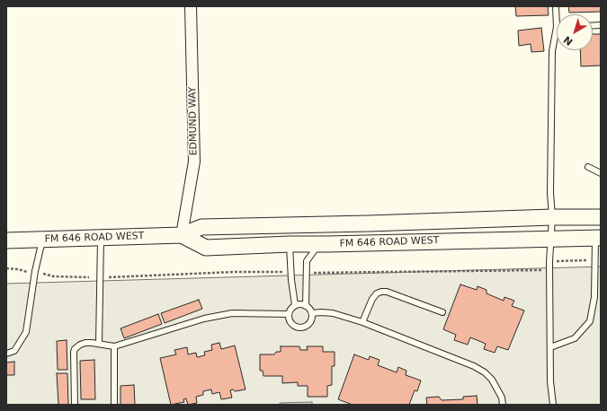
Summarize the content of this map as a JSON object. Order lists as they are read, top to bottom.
{
  "streets": {
    "main road": ["FM 646 ROAD WEST"],
    "street": ["EDMUND WAY"]
  },
  "crossings": [
    ["EDMUND WAY", "FM 646 ROAD WEST"]
  ],
  "north": "bottom left"
}
